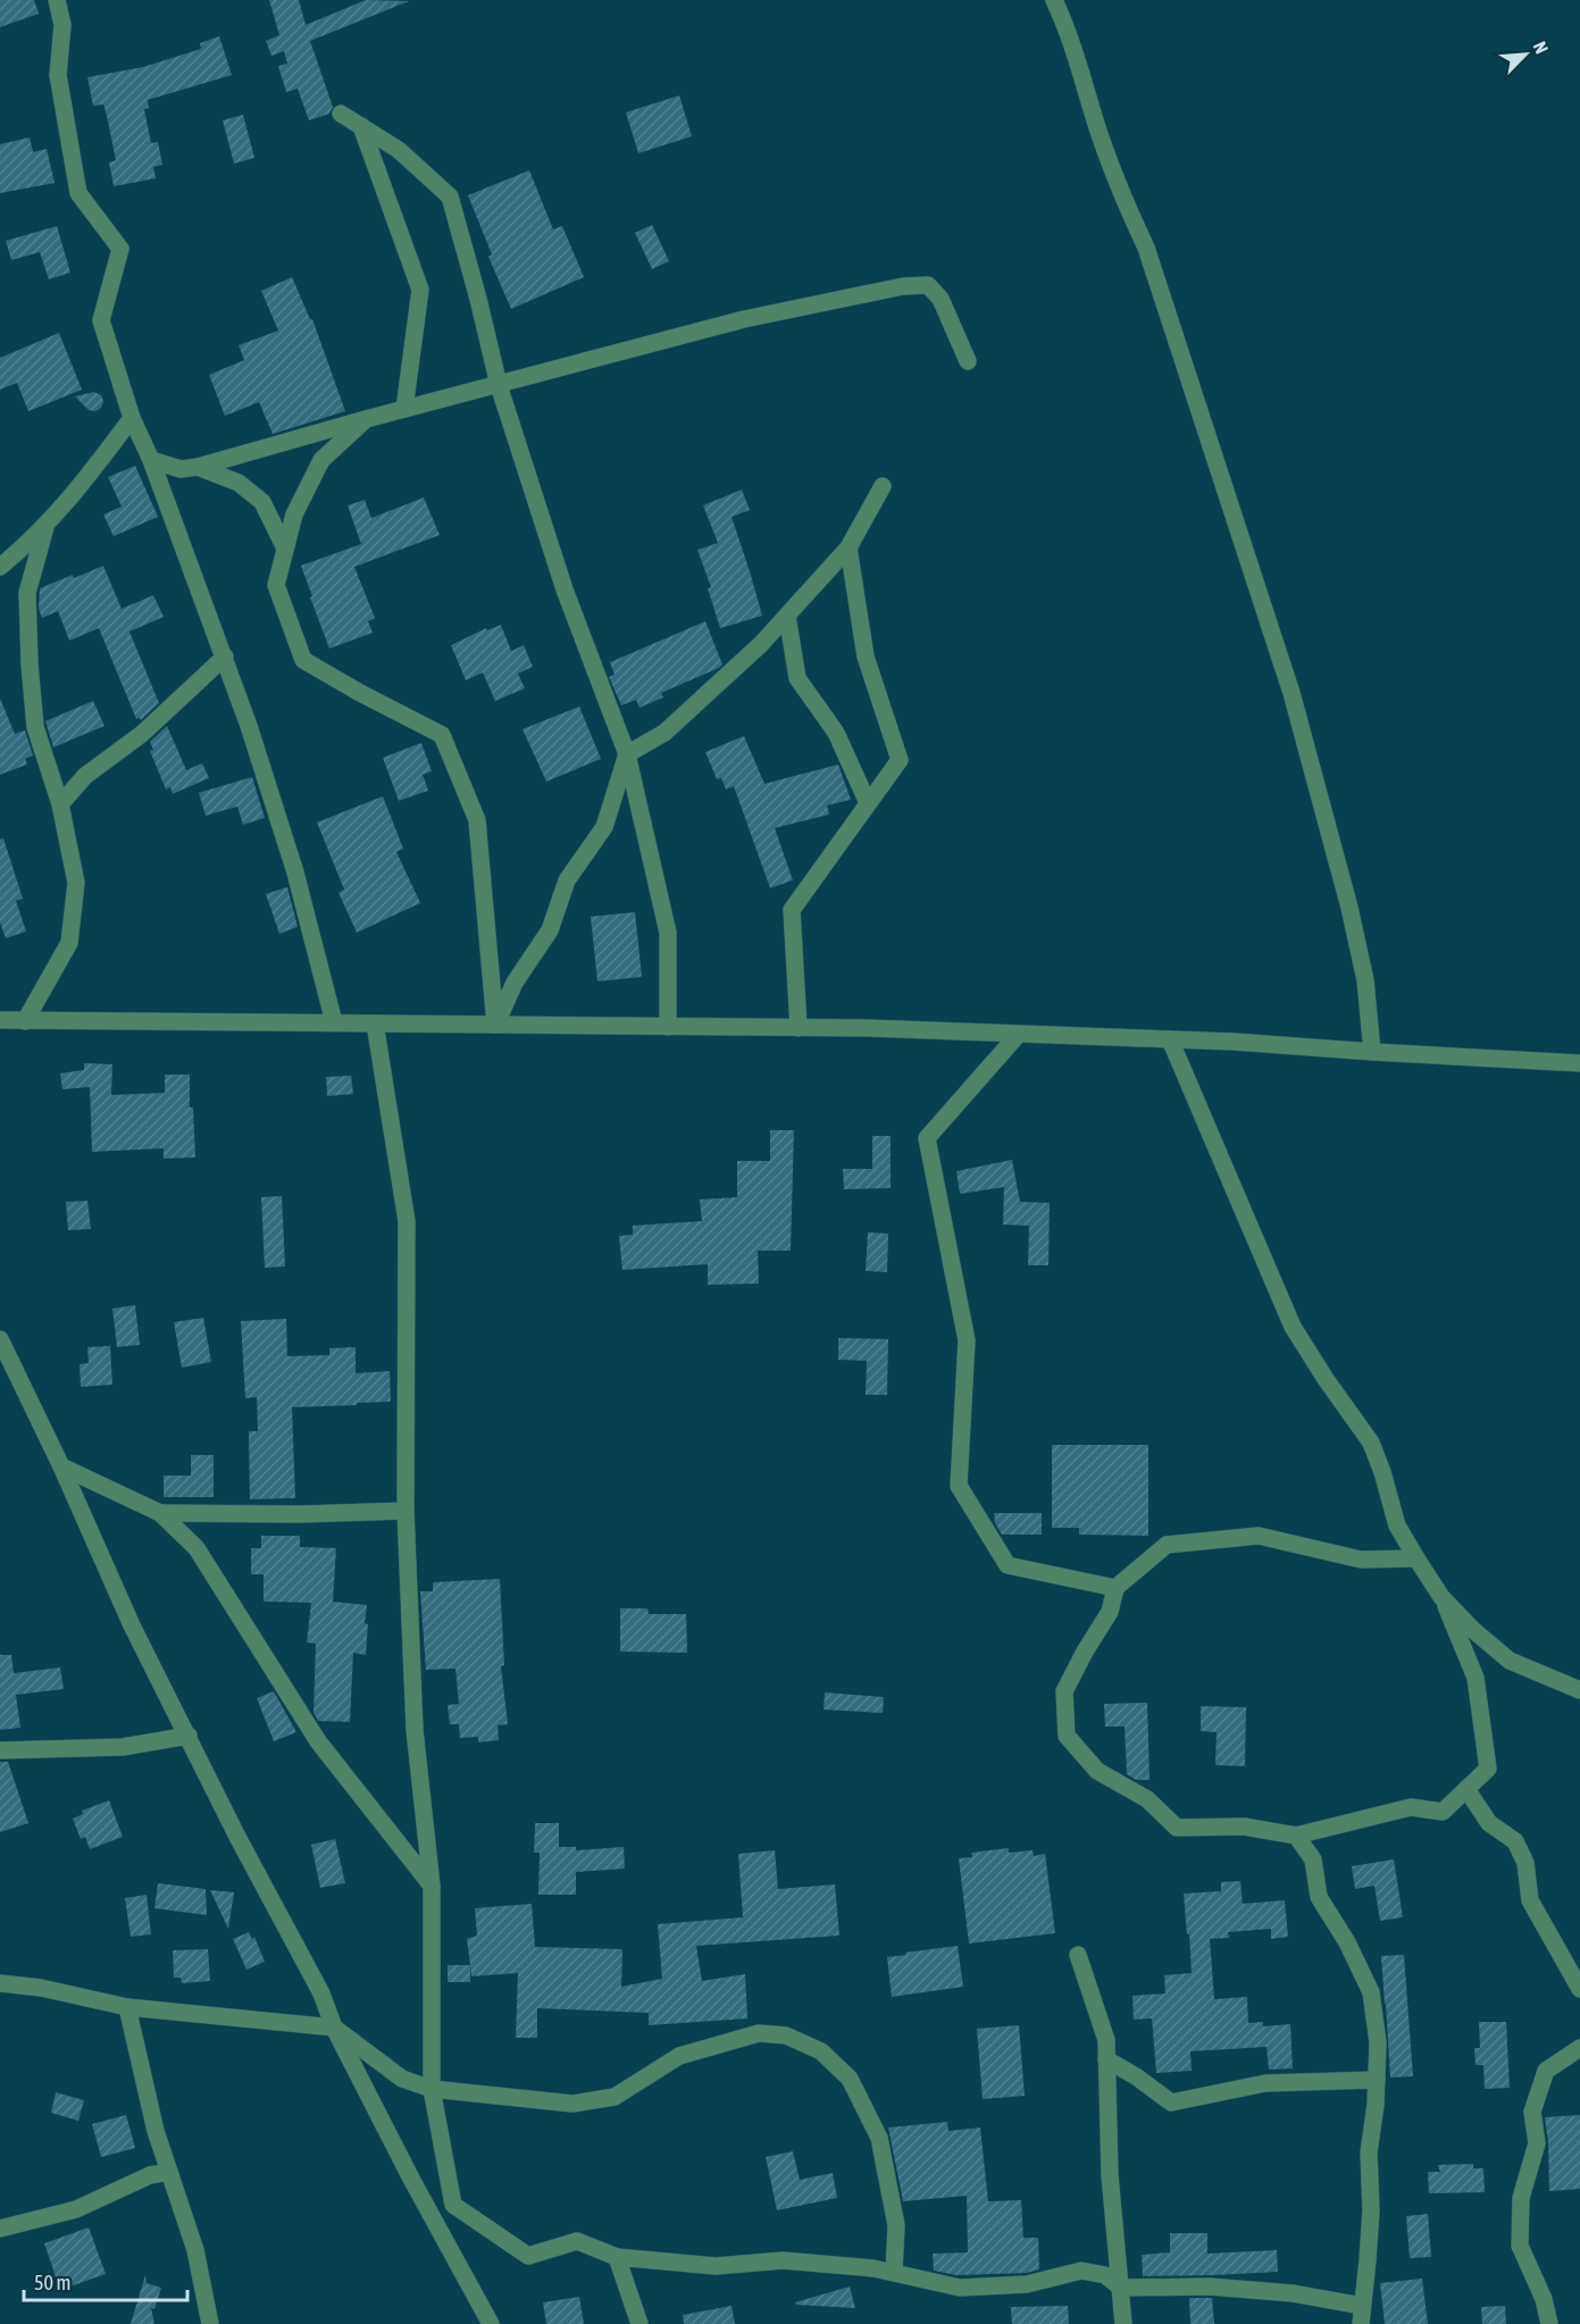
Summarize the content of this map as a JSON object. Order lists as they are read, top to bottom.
{
  "scale_bar": "50 m",
  "north": "top right"
}
